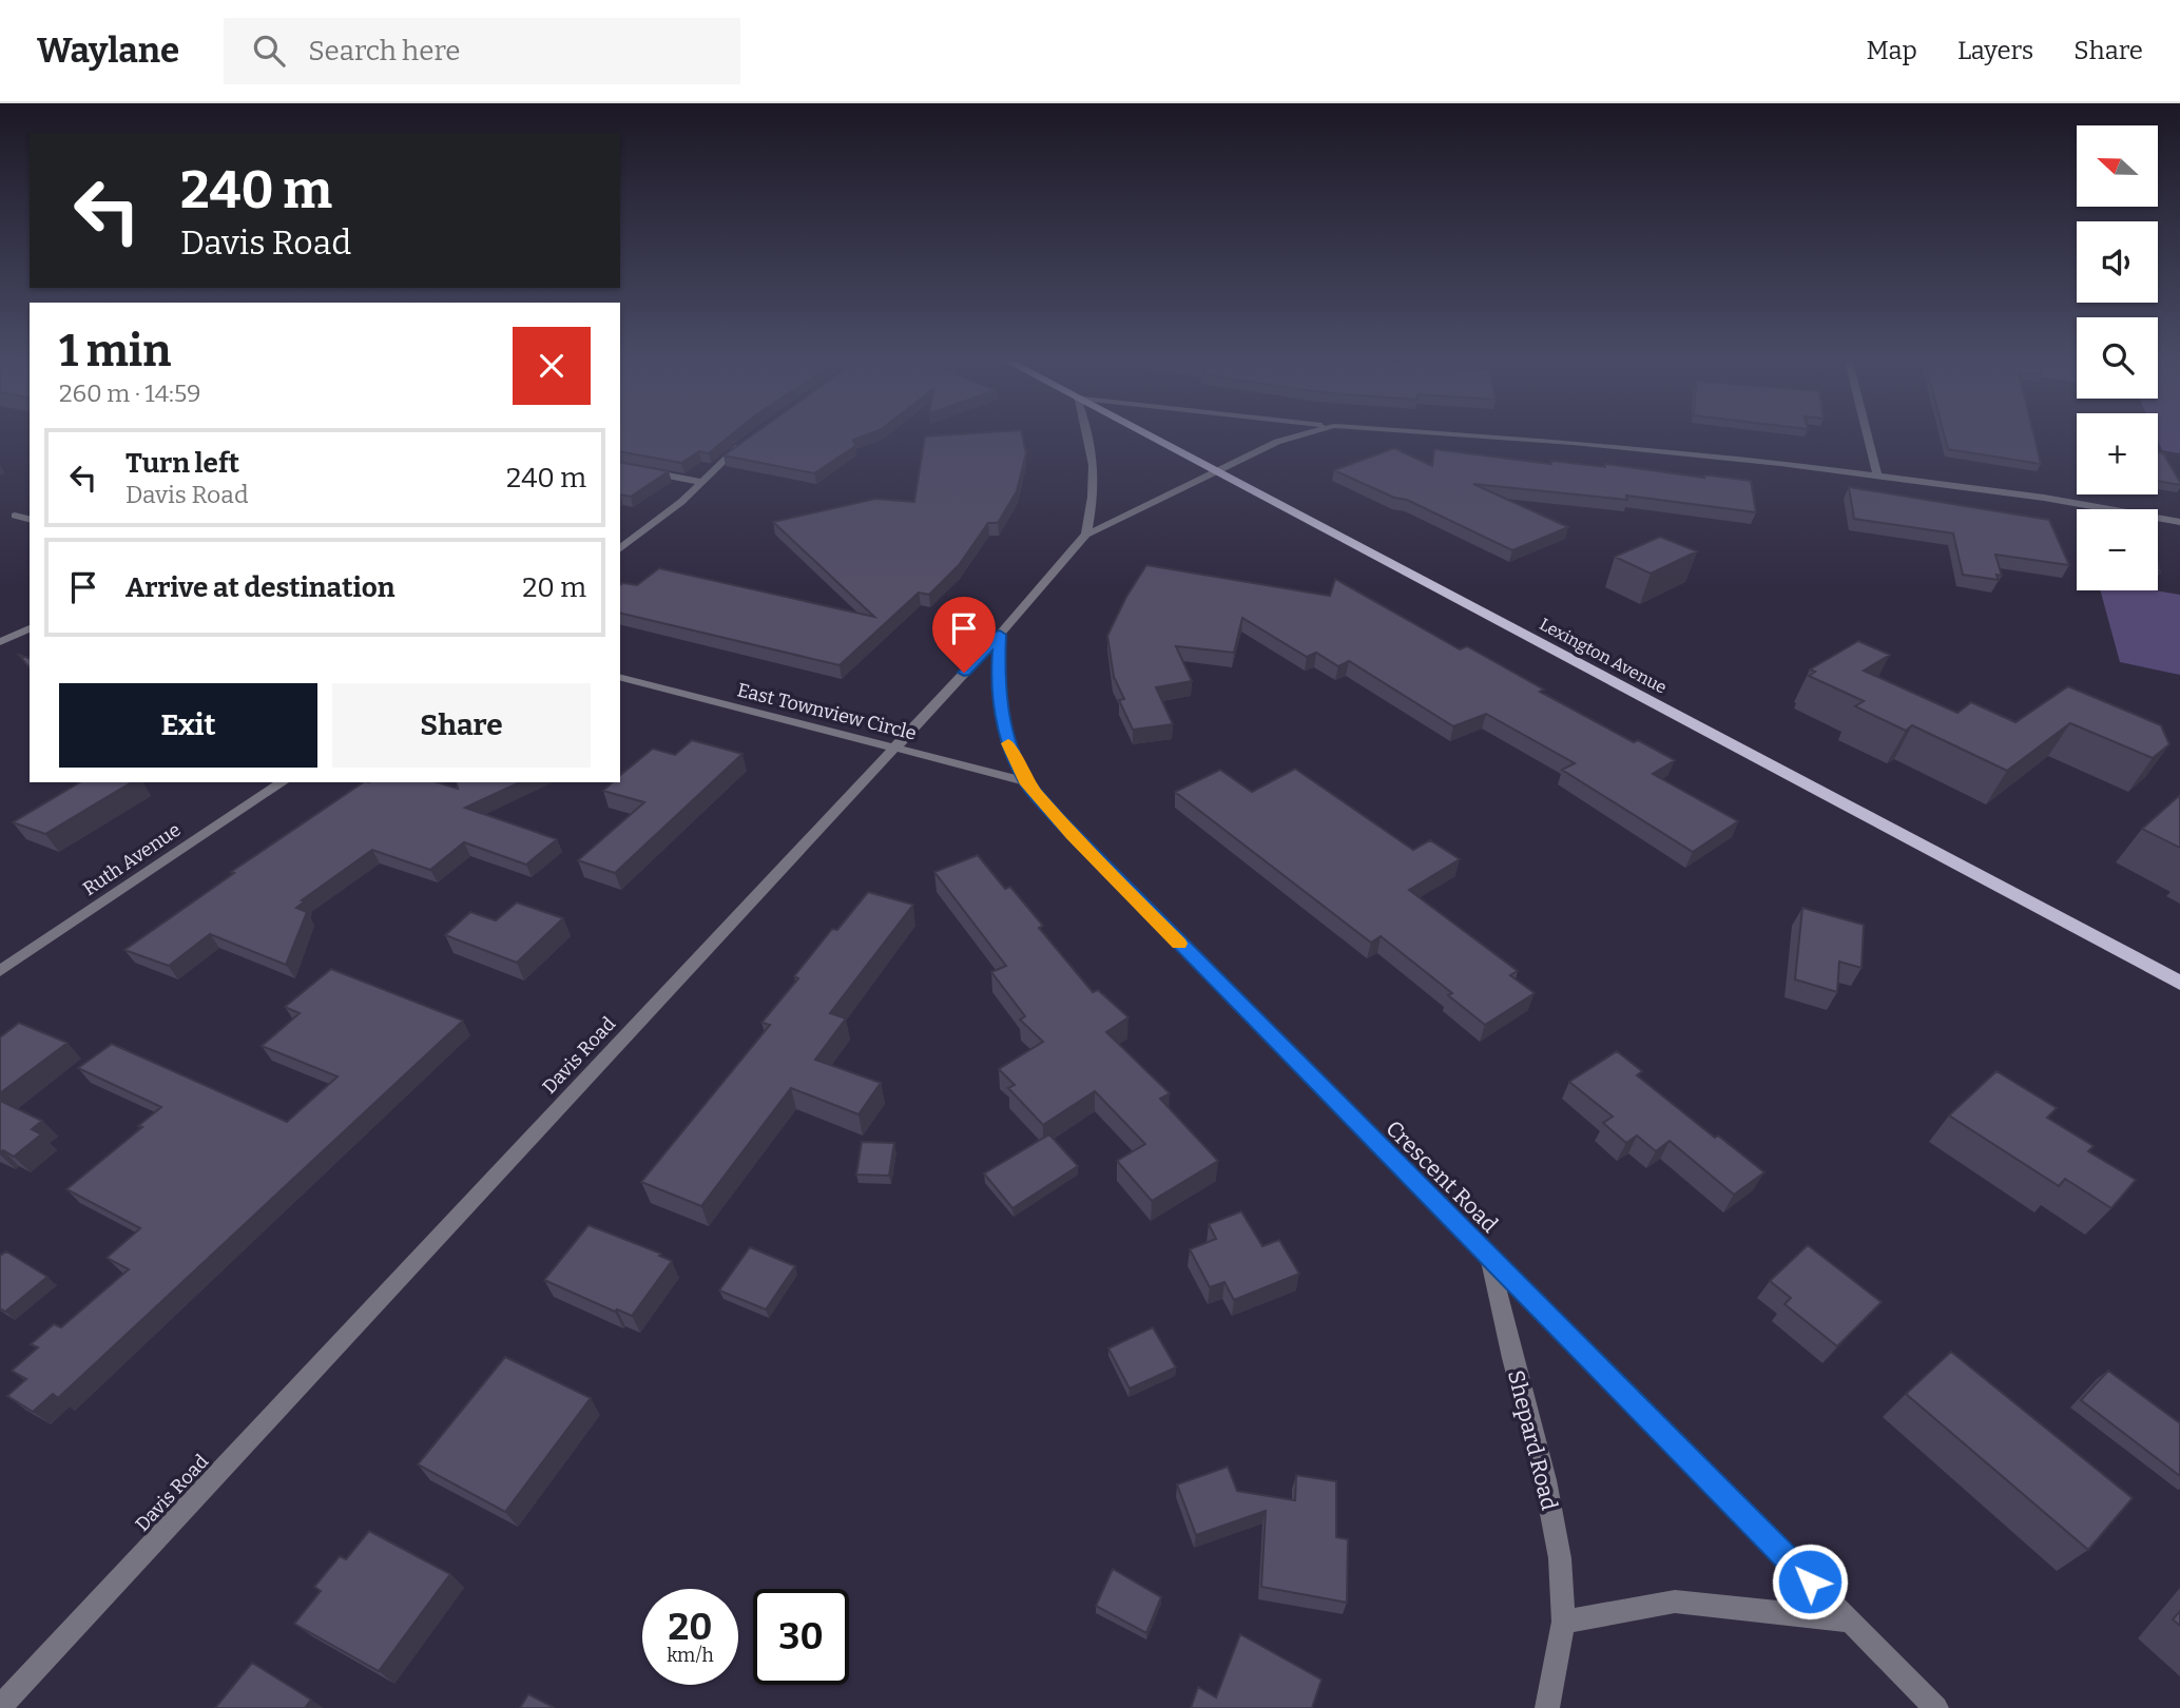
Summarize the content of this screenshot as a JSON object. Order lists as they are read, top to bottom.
{
  "streets": {
    "main road": ["Lexington Avenue"],
    "street": [
      "East Townview Circle",
      "Ruth Avenue",
      "Davis Road",
      "Crescent Road",
      "Shepard Road"
    ]
  },
  "crossings": [
    ["Lexington Avenue", "Davis Road"],
    ["East Townview Circle", "Davis Road"],
    ["East Townview Circle", "Crescent Road"],
    ["Davis Road", "Crescent Road"],
    ["Crescent Road", "Shepard Road"]
  ],
  "north": "left",
  "page": {
    "header": "Waylane",
    "search": "Search here",
    "nav": ["Map", "Layers", "Share"],
    "map_buttons": ["+", "−"],
    "turn": ["240 m", "Davis Road"],
    "heading": ["1 min", "260 m · 14:59"],
    "list": [
      {
        "name": "Turn left",
        "note": "Davis Road",
        "value": "240 m"
      },
      {
        "name": "Arrive at destination",
        "value": "20 m"
      }
    ],
    "buttons": ["Exit", "Share"],
    "speed": "20 km/h",
    "limit": "30"
  }
}
